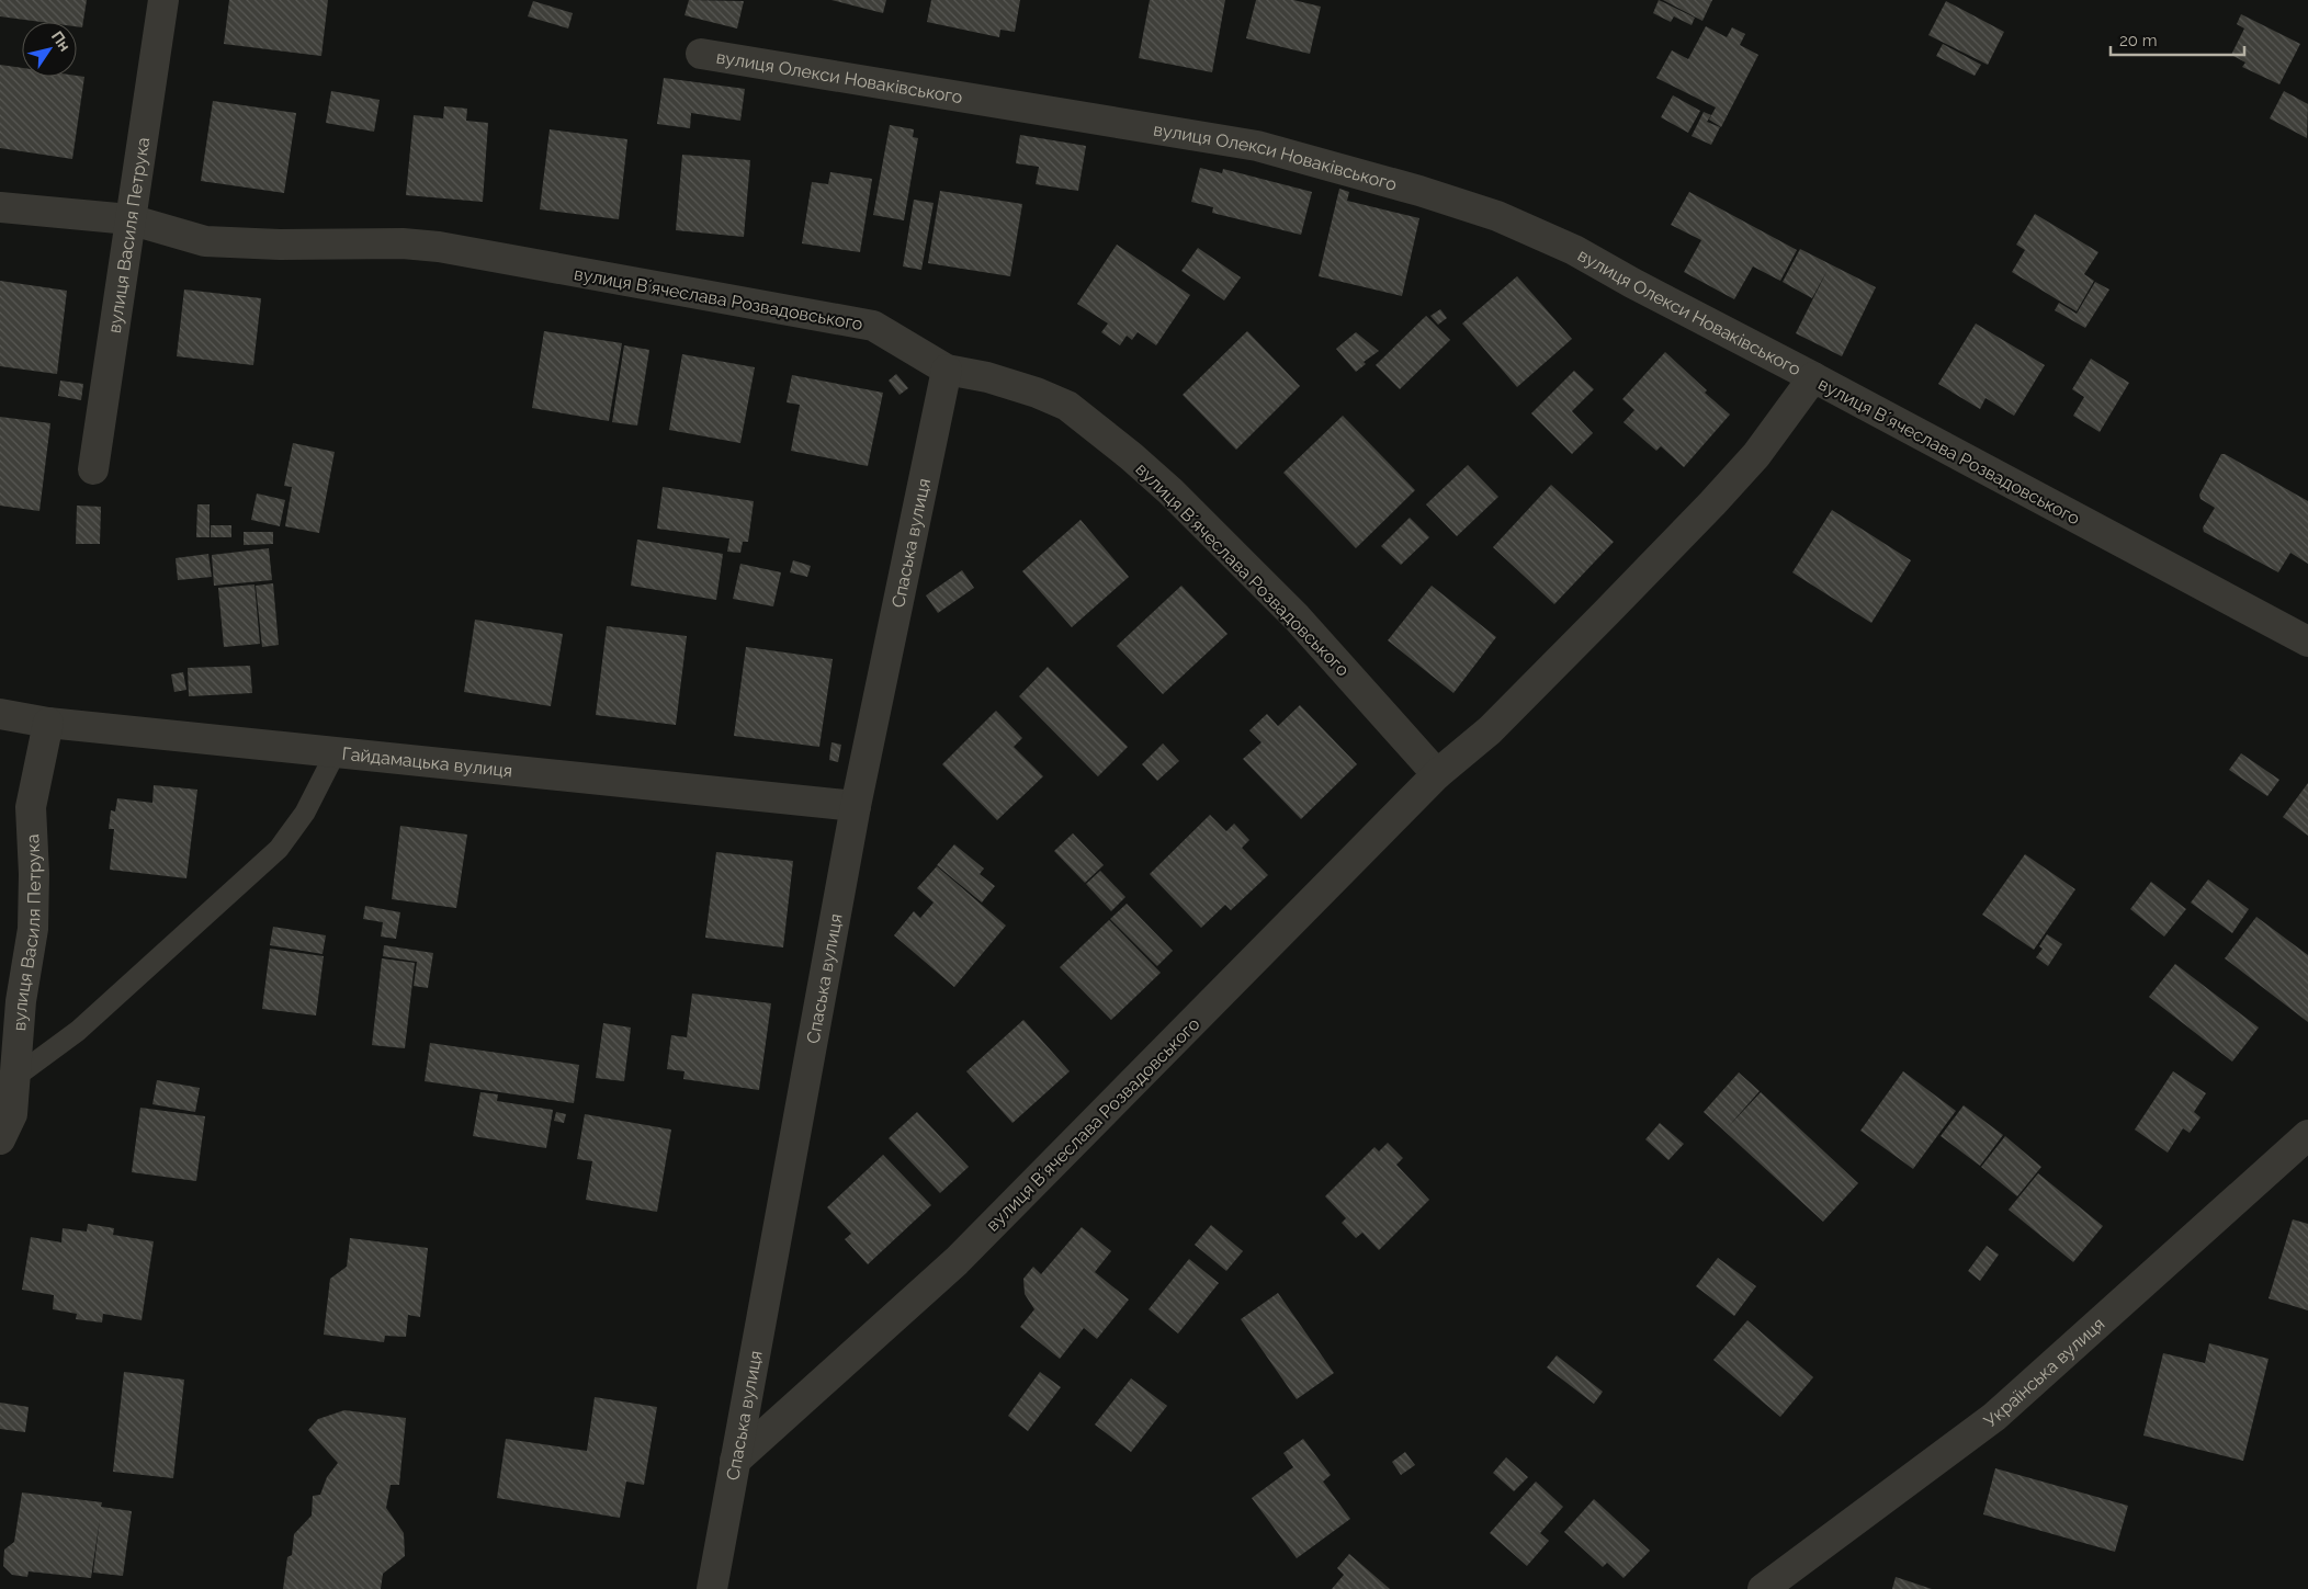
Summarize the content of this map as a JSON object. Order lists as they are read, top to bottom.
{
  "streets": {
    "street": [
      "вулиця Олекси Новаківського",
      "вулиця Василя Петрука",
      "вулиця Вʼячеслава Розвадовського",
      "Спаська вулиця",
      "Гайдамацька вулиця",
      "Українська вулиця"
    ]
  },
  "crossings": [
    ["вулиця Олекси Новаківського", "вулиця Вʼячеслава Розвадовського"],
    ["вулиця Василя Петрука", "вулиця Вʼячеслава Розвадовського"],
    ["вулиця Василя Петрука", "Гайдамацька вулиця"],
    ["вулиця Вʼячеслава Розвадовського", "Спаська вулиця"],
    ["Спаська вулиця", "Гайдамацька вулиця"]
  ],
  "scale_bar": "20 m",
  "north": "top right"
}
